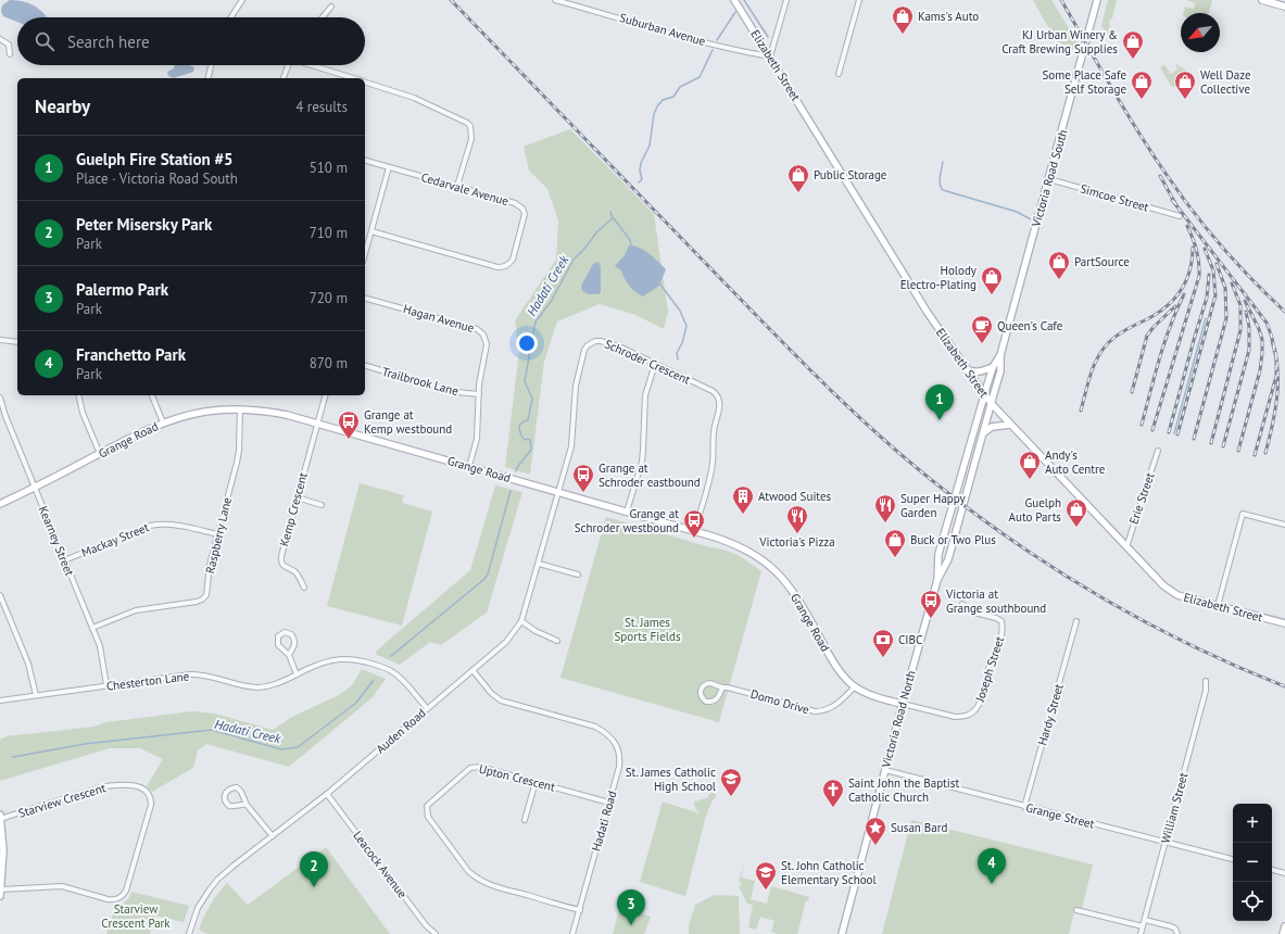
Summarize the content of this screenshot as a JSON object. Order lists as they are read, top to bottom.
{
  "streets": {
    "main road": [
      "Elizabeth Street",
      "Victoria Road South",
      "Grange Road",
      "Victoria Road North"
    ],
    "street": [
      "Suburban Avenue",
      "Cedarvale Avenue",
      "Simcoe Street",
      "Hagan Avenue",
      "Schroder Crescent",
      "Trailbrook Lane",
      "Erie Street",
      "Kemp Crescent",
      "Raspberry Lane",
      "Mackay Street",
      "Kearney Street",
      "Joseph Street",
      "Chesterton Lane",
      "Domo Drive",
      "Hardy Street",
      "Auden Road",
      "Upton Crescent",
      "Starview Crescent",
      "William Street",
      "Grange Street",
      "Hadati Road",
      "Leacock Avenue"
    ]
  },
  "crossings": [
    ["Suburban Avenue", "Elizabeth Street"],
    ["Elizabeth Street", "Victoria Road South"],
    ["Elizabeth Street", "Erie Street"],
    ["Victoria Road South", "Simcoe Street"],
    ["Victoria Road South", "Victoria Road North"],
    ["Hagan Avenue", "Trailbrook Lane"],
    ["Hagan Avenue", "Grange Road"],
    ["Schroder Crescent", "Grange Road"],
    ["Schroder Crescent", "Auden Road"],
    ["Grange Road", "Kemp Crescent"],
    ["Grange Road", "Raspberry Lane"],
    ["Grange Road", "Kearney Street"],
    ["Grange Road", "Joseph Street"],
    ["Grange Road", "Domo Drive"],
    ["Grange Road", "Victoria Road North"],
    ["Grange Road", "Auden Road"],
    ["Raspberry Lane", "Mackay Street"],
    ["Raspberry Lane", "Kearney Street"],
    ["Mackay Street", "Kearney Street"],
    ["Kearney Street", "Chesterton Lane"],
    ["Joseph Street", "Victoria Road North"],
    ["Chesterton Lane", "Auden Road"],
    ["Hardy Street", "Grange Street"],
    ["Victoria Road North", "Grange Street"],
    ["Auden Road", "Hadati Road"],
    ["Auden Road", "Leacock Avenue"],
    ["Upton Crescent", "Hadati Road"],
    ["William Street", "Grange Street"]
  ],
  "water": ["Hadati Creek"],
  "parks": ["St. James Sports Fields", "Starview Crescent Park"],
  "places": {
    "shop": [
      "Kams's Auto",
      "KJ Urban Winery & Craft Brewing Supplies",
      "Some Place Safe Self Storage",
      "Well Daze Collective",
      "Public Storage",
      "PartSource",
      "Holody Electro-Plating",
      "Andy's Auto Centre",
      "Guelph Auto Parts",
      "Buck or Two Plus"
    ],
    "cafe": ["Queen's Cafe"],
    "bus stop": [
      "Grange at Kemp westbound",
      "Grange at Schroder eastbound",
      "Grange at Schroder westbound",
      "Victoria at Grange southbound"
    ],
    "building": ["Atwood Suites"],
    "restaurant": ["Super Happy Garden", "Victoria's Pizza"],
    "bank": ["CIBC"],
    "school or university": ["St. James Catholic High School", "St. John Catholic Elementary School"],
    "church": ["Saint John the Baptist Catholic Church"],
    "place": ["Susan Bard"]
  },
  "north": "bottom left",
  "page": {
    "search": "Search here",
    "heading": ["Nearby", "4 results"],
    "list": [
      {
        "mark": "1",
        "name": "Guelph Fire Station #5",
        "note": "Place · Victoria Road South",
        "value": "510 m"
      },
      {
        "mark": "2",
        "name": "Peter Misersky Park",
        "note": "Park",
        "value": "710 m"
      },
      {
        "mark": "3",
        "name": "Palermo Park",
        "note": "Park",
        "value": "720 m"
      },
      {
        "mark": "4",
        "name": "Franchetto Park",
        "note": "Park",
        "value": "870 m"
      }
    ],
    "pins": [
      "1",
      "4",
      "2",
      "3"
    ],
    "map_buttons": ["+", "−"]
  }
}
